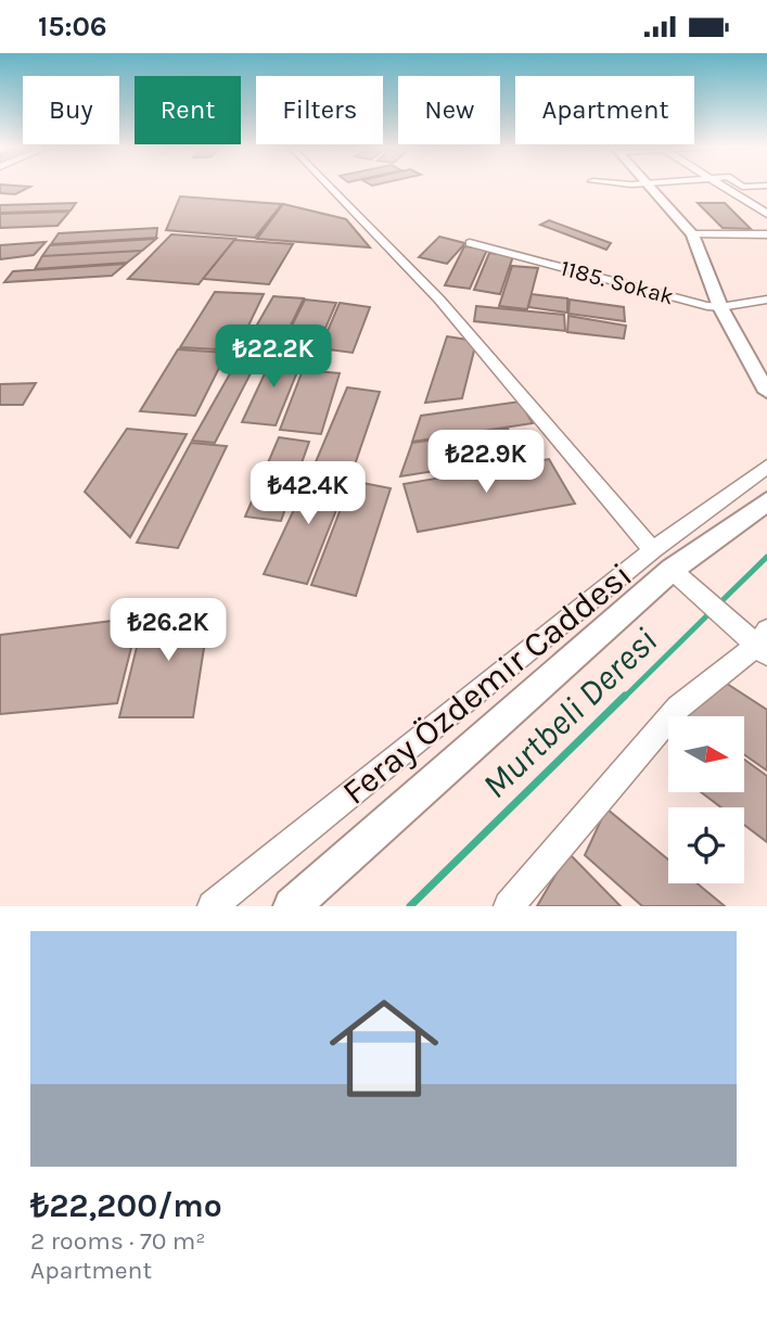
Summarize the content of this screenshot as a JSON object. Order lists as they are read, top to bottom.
{
  "streets": {
    "street": ["1185. Sokak", "Feray Özdemir Caddesi"]
  },
  "water": ["Murtbeli Deresi"],
  "north": "right",
  "page": {
    "status": "15:06",
    "chip": [
      "Buy",
      "Rent",
      "Filters",
      "New",
      "Apartment"
    ],
    "price": [
      "₺22.2K",
      "₺22.9K",
      "₺42.4K",
      "₺26.2K"
    ],
    "list": [
      {
        "name": "₺22,200/mo",
        "note": "2 rooms · 70 m² · Apartment"
      }
    ]
  }
}
